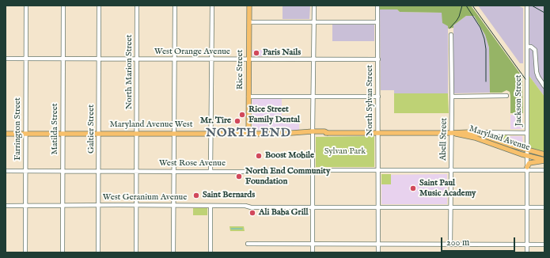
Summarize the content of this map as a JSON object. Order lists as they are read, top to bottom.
{
  "streets": {
    "main road": ["Rice Street", "Maryland Avenue West", "Maryland Avenue"],
    "street": [
      "West Orange Avenue",
      "North Marion Street",
      "North Sylvan Street",
      "Jackson Street",
      "Farrington Street",
      "Matilda Street",
      "Galtier Street",
      "Abell Street",
      "West Rose Avenue",
      "West Geranium Avenue"
    ]
  },
  "crossings": [
    ["West Orange Avenue", "Rice Street"],
    ["West Orange Avenue", "North Marion Street"],
    ["West Orange Avenue", "North Sylvan Street"],
    ["West Orange Avenue", "Farrington Street"],
    ["West Orange Avenue", "Matilda Street"],
    ["West Orange Avenue", "Galtier Street"],
    ["Rice Street", "Maryland Avenue West"],
    ["North Marion Street", "Maryland Avenue West"],
    ["North Marion Street", "West Rose Avenue"],
    ["North Marion Street", "West Geranium Avenue"],
    ["North Sylvan Street", "Maryland Avenue West"],
    ["North Sylvan Street", "West Rose Avenue"],
    ["North Sylvan Street", "West Geranium Avenue"],
    ["Jackson Street", "Maryland Avenue"],
    ["Jackson Street", "West Rose Avenue"],
    ["Jackson Street", "West Geranium Avenue"],
    ["Maryland Avenue West", "Farrington Street"],
    ["Maryland Avenue West", "Matilda Street"],
    ["Maryland Avenue West", "Galtier Street"],
    ["Maryland Avenue West", "Maryland Avenue"],
    ["Maryland Avenue West", "Abell Street"],
    ["Farrington Street", "West Rose Avenue"],
    ["Farrington Street", "West Geranium Avenue"],
    ["Matilda Street", "West Rose Avenue"],
    ["Matilda Street", "West Geranium Avenue"],
    ["Galtier Street", "West Rose Avenue"],
    ["Galtier Street", "West Geranium Avenue"],
    ["Maryland Avenue", "Abell Street"],
    ["Abell Street", "West Rose Avenue"],
    ["Abell Street", "West Geranium Avenue"]
  ],
  "districts": ["NORTH END"],
  "parks": ["Sylvan Park"],
  "places": [
    "Paris Nails",
    "Rice Street Family Dental",
    "Mr. Tire",
    "Boost Mobile",
    "North End Community Foundation",
    "Saint Paul Music Academy",
    "Saint Bernards",
    "Ali Baba Grill"
  ],
  "scale_bar": "200 m"
}
